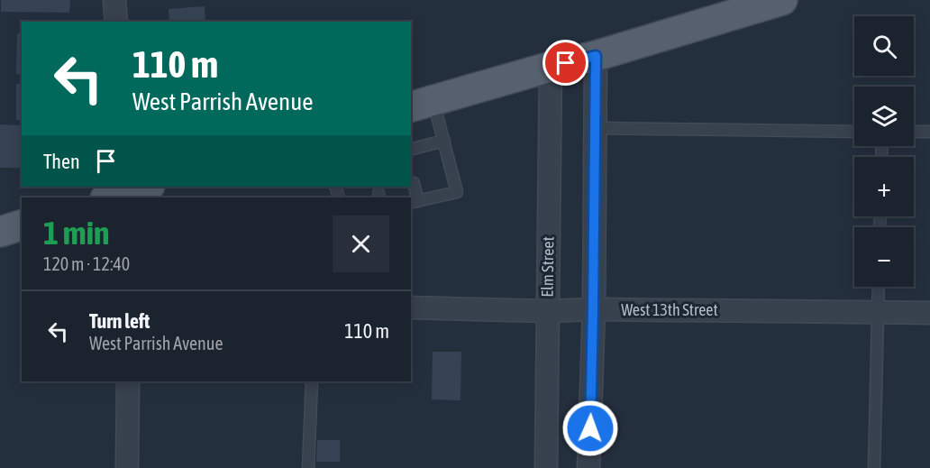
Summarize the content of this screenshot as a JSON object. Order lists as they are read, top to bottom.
{
  "streets": {
    "street": ["Elm Street", "West 13th Street"]
  },
  "crossings": [
    ["Elm Street", "West 13th Street"]
  ],
  "page": {
    "map_buttons": ["+", "−"],
    "turn": ["110 m", "West Parrish Avenue"],
    "then": "Then",
    "heading": ["1 min", "120 m · 12:40"],
    "list": [
      {
        "name": "Turn left",
        "note": "West Parrish Avenue",
        "value": "110 m"
      }
    ]
  }
}
